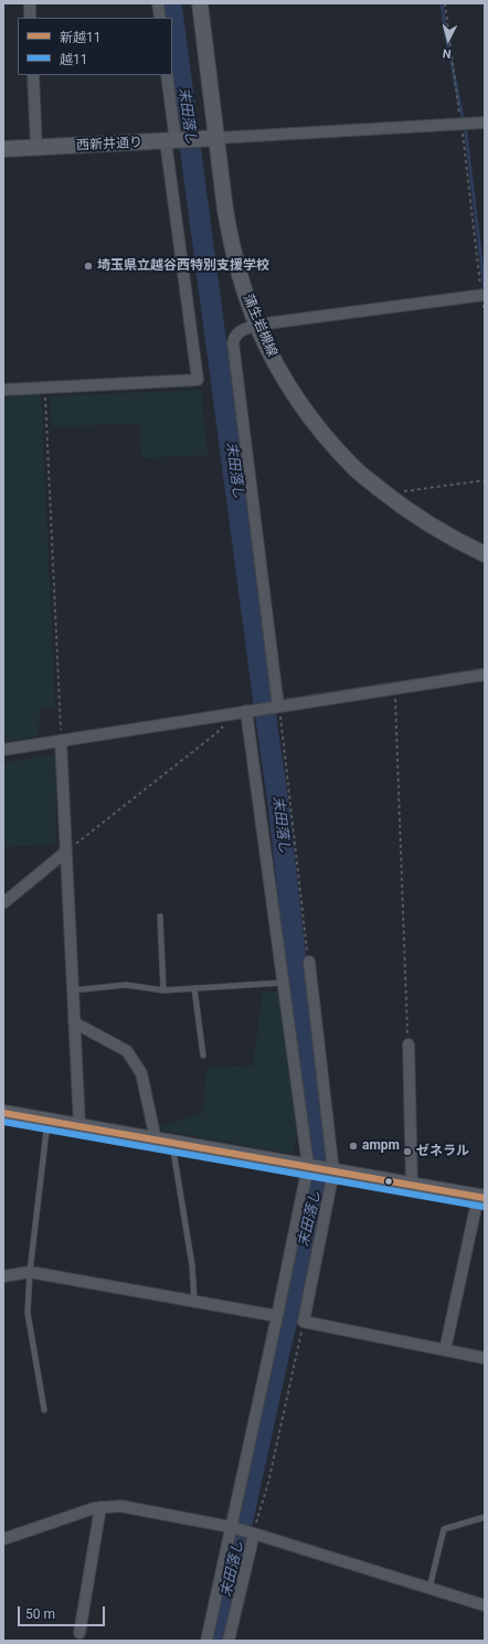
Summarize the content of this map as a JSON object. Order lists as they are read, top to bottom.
{
  "streets": {
    "street": ["西新井通り", "蒲生岩槻線"]
  },
  "crossings": [
    ["西新井通り", "蒲生岩槻線"]
  ],
  "water": ["末田落し"],
  "places": ["埼玉県立越谷西特別支援学校", "ampm", "ゼネラル"],
  "lines": ["transit line 新越11", "transit line 越11"],
  "legend": ["新越11", "越11"],
  "scale_bar": "50 m",
  "north": "bottom"
}
